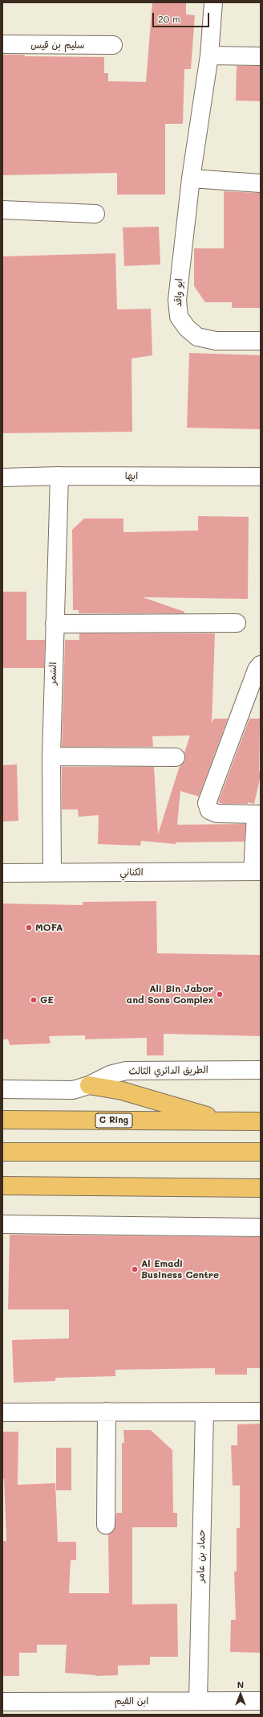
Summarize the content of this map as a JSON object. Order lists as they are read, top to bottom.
{
  "streets": {
    "highway": ["C Ring"],
    "street": [
      "سليم بن قيس",
      "ابو واقد",
      "ابها",
      "السَمر",
      "الكناني",
      "الطريق الدائري الثالث",
      "حماد بن عامر",
      "ابن القيم"
    ]
  },
  "crossings": [
    ["ابها", "السَمر"],
    ["السَمر", "الكناني"],
    ["حماد بن عامر", "ابن القيم"]
  ],
  "places": [
    "MOFA",
    "Ali Bin Jabor and Sons Complex",
    "GE",
    "Al Emadi Business Centre"
  ],
  "scale_bar": "20 m",
  "north": "top"
}
